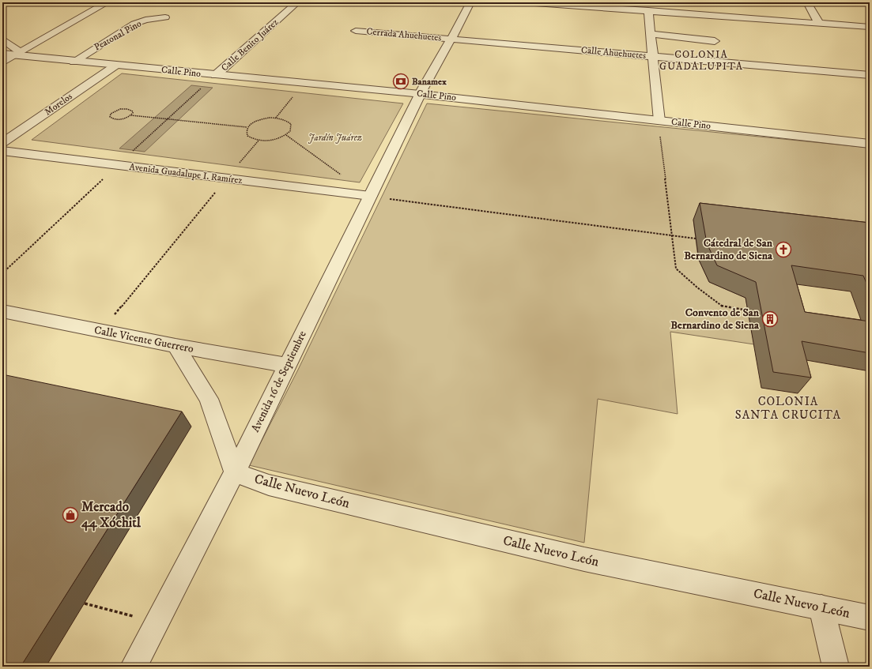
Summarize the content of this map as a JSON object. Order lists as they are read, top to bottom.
{
  "streets": {
    "street": [
      "Cerrada Ahuehuetes",
      "Peatonal Pino",
      "Calle Benito Juárez",
      "Calle Ahuehuetes",
      "Calle Pino",
      "Morelos",
      "Avenida Guadalupe I. Ramírez",
      "Calle Vicente Guerrero",
      "Avenida 16 de Septiembre",
      "Calle Nuevo León"
    ]
  },
  "crossings": [
    ["Cerrada Ahuehuetes", "Calle Ahuehuetes"],
    ["Cerrada Ahuehuetes", "Avenida 16 de Septiembre"],
    ["Peatonal Pino", "Calle Pino"],
    ["Calle Benito Juárez", "Calle Pino"],
    ["Calle Ahuehuetes", "Avenida 16 de Septiembre"],
    ["Calle Pino", "Morelos"],
    ["Calle Pino", "Avenida 16 de Septiembre"],
    ["Avenida Guadalupe I. Ramírez", "Avenida 16 de Septiembre"],
    ["Calle Vicente Guerrero", "Avenida 16 de Septiembre"],
    ["Avenida 16 de Septiembre", "Calle Nuevo León"]
  ],
  "districts": ["COLONIA GUADALUPITA", "COLONIA SANTA CRUCITA"],
  "parks": ["Jardín Juárez"],
  "places": {
    "bank": ["Banamex"],
    "church": ["Cátedral de San Bernardino de Siena"],
    "building": ["Convento de San Bernardino de Siena"],
    "shop": ["Mercado 44 Xóchitl"]
  }
}
